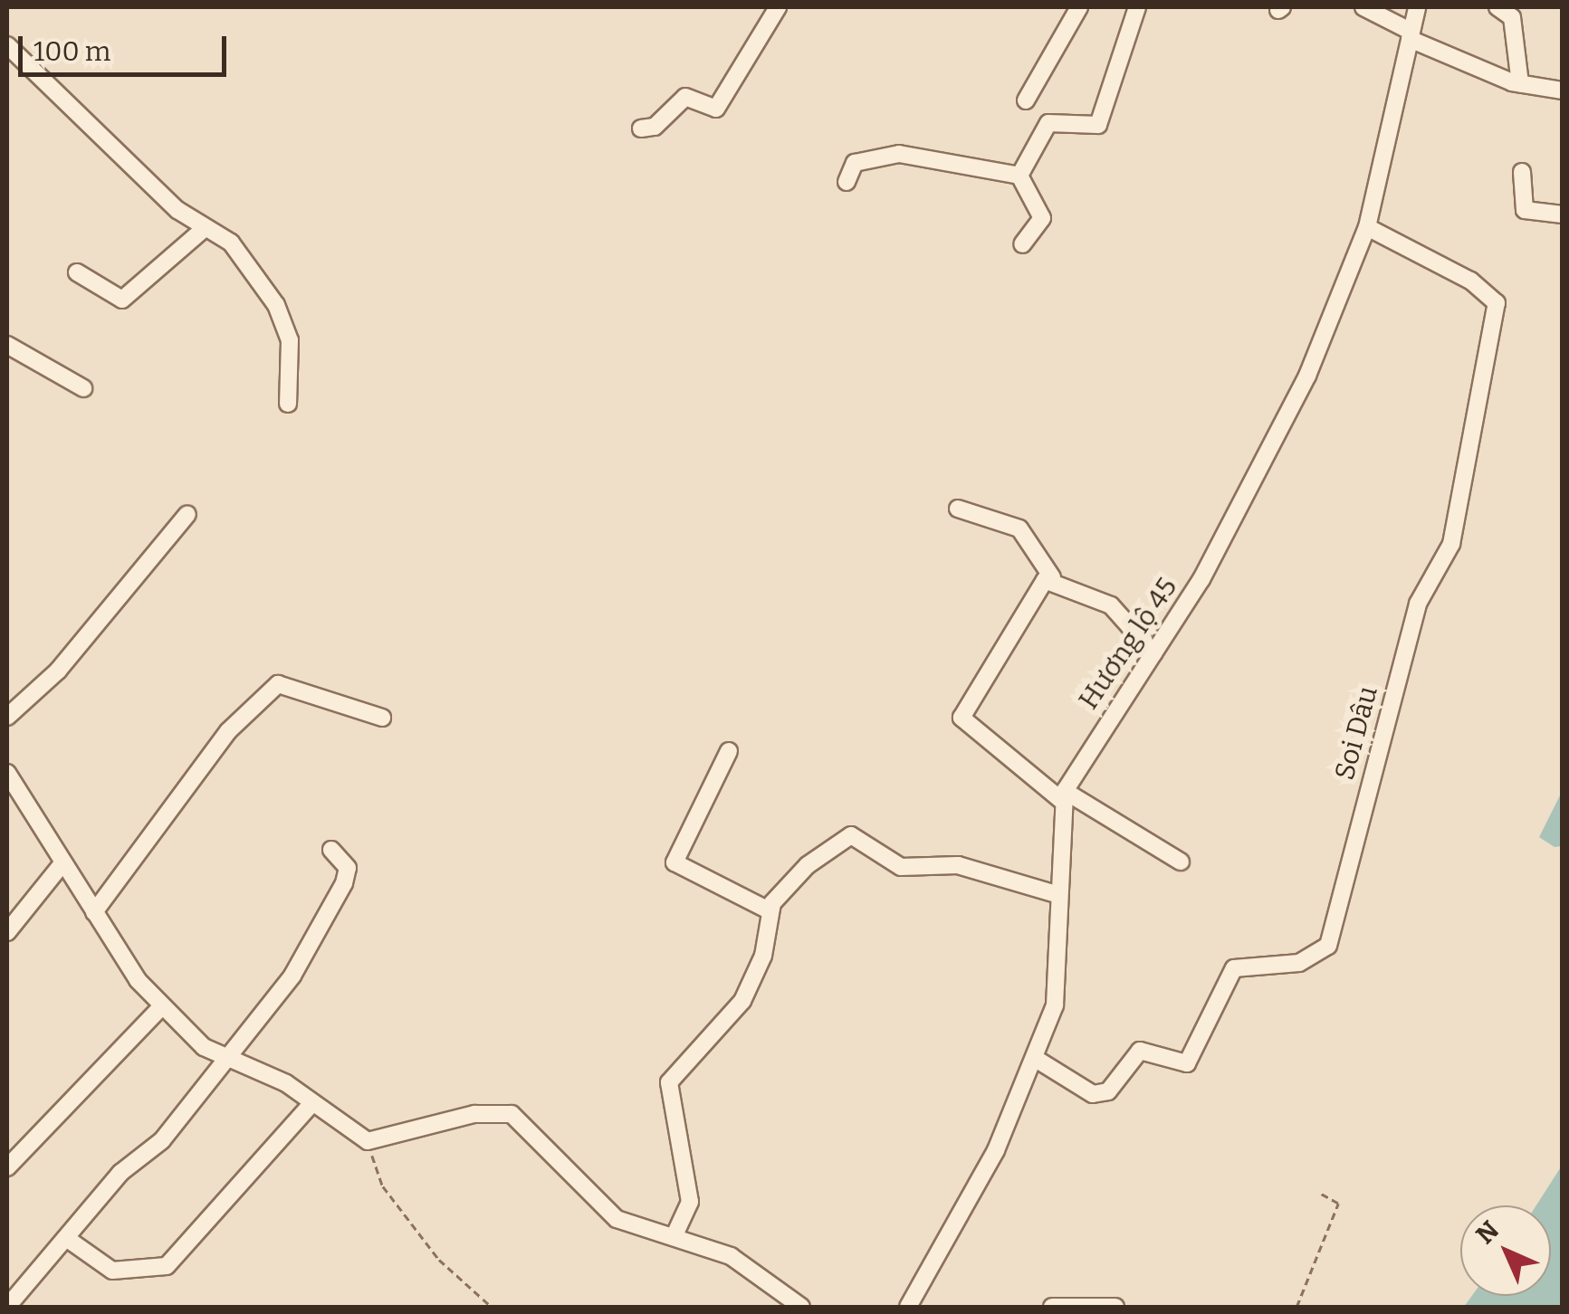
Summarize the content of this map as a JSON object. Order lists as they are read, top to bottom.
{
  "streets": {
    "street": ["Hương lộ 45", "Soi Dâu"]
  },
  "crossings": [
    ["Hương lộ 45", "Soi Dâu"]
  ],
  "scale_bar": "100 m",
  "north": "top left"
}
